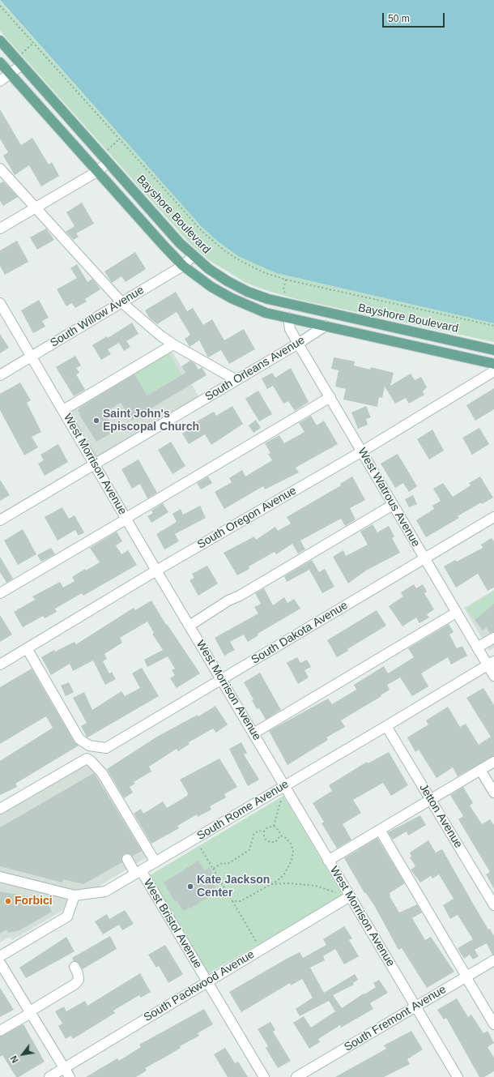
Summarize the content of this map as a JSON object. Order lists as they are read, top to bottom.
{
  "streets": {
    "main road": ["Bayshore Boulevard"],
    "street": [
      "South Willow Avenue",
      "South Orleans Avenue",
      "West Morrison Avenue",
      "West Watrous Avenue",
      "South Oregon Avenue",
      "South Dakota Avenue",
      "South Rome Avenue",
      "Jetton Avenue",
      "West Bristol Avenue",
      "South Packwood Avenue",
      "South Fremont Avenue"
    ]
  },
  "crossings": [
    ["Bayshore Boulevard", "South Willow Avenue"],
    ["South Willow Avenue", "West Morrison Avenue"],
    ["South Orleans Avenue", "West Morrison Avenue"],
    ["South Orleans Avenue", "West Watrous Avenue"],
    ["West Morrison Avenue", "South Oregon Avenue"],
    ["West Morrison Avenue", "South Dakota Avenue"],
    ["West Morrison Avenue", "South Rome Avenue"],
    ["West Morrison Avenue", "South Packwood Avenue"],
    ["West Morrison Avenue", "South Fremont Avenue"],
    ["West Watrous Avenue", "South Oregon Avenue"],
    ["West Watrous Avenue", "South Dakota Avenue"],
    ["West Watrous Avenue", "South Rome Avenue"],
    ["South Oregon Avenue", "South Dakota Avenue"],
    ["South Rome Avenue", "Jetton Avenue"],
    ["South Rome Avenue", "West Bristol Avenue"],
    ["West Bristol Avenue", "South Packwood Avenue"]
  ],
  "places": ["Saint John's Episcopal Church", "Kate Jackson Center", "Forbici"],
  "scale_bar": "50 m",
  "north": "bottom left"
}
